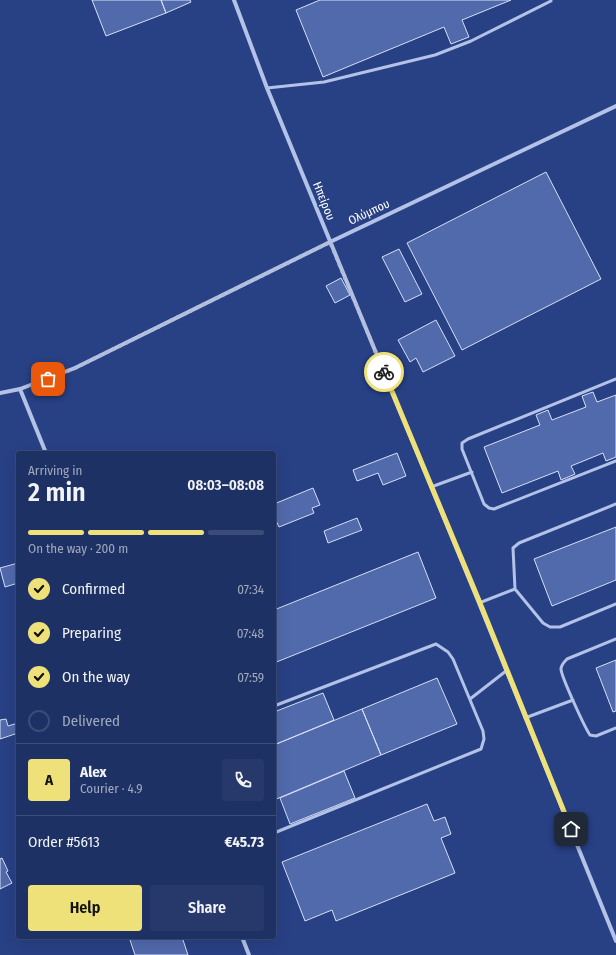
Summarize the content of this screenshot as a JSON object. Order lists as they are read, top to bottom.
{
  "streets": {
    "street": ["Ηπείρου", "Ολύμπου"]
  },
  "crossings": [
    ["Ηπείρου", "Ολύμπου"]
  ],
  "page": {
    "heading": ["2 min", "Arriving in", "08:03–08:08"],
    "panel": [
      "Alex",
      "Courier · 4.9",
      "Order #5613",
      "€45.73"
    ],
    "bar": "On the way · 200 m",
    "list": [
      ["Confirmed", "07:34"],
      ["Preparing", "07:48"],
      ["On the way", "07:59"],
      "Delivered"
    ],
    "round": "A",
    "buttons": ["Help", "Share"]
  }
}
